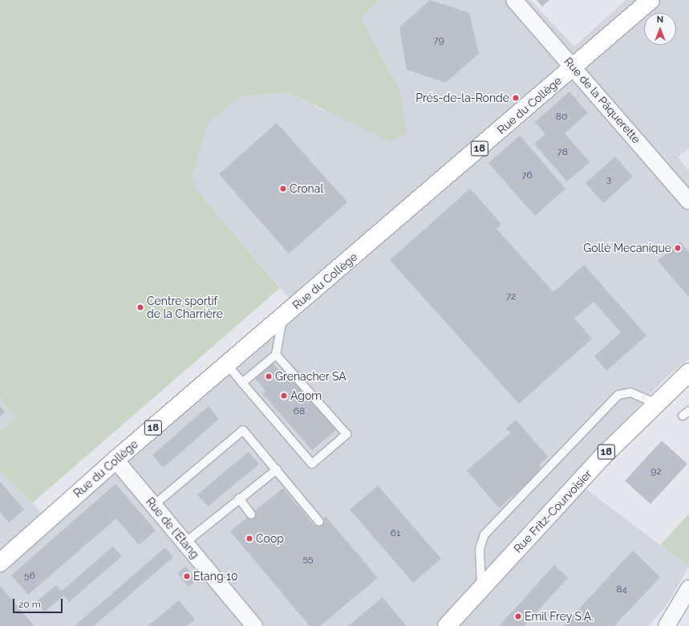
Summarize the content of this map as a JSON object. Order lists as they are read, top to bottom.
{
  "streets": {
    "main road": ["Rue du Collège", "18", "Rue Fritz-Courvoisier"],
    "street": ["Rue de la Pâquerette", "Rue de l'Etang"]
  },
  "crossings": [
    ["Rue de la Pâquerette", "Rue du Collège"],
    ["Rue du Collège", "Rue de l'Etang"]
  ],
  "places": [
    "Prés-de-la-Ronde",
    "Cronal",
    "Gollé Mecanique",
    "Centre sportif de la Charrière",
    "Grenacher SA",
    "Agom",
    "Coop",
    "Étang 10",
    "Emil Frey S.A."
  ],
  "house_numbers": [
    "79",
    "80",
    "78",
    "76",
    "3",
    "72",
    "68",
    "92",
    "61",
    "55",
    "56",
    "84"
  ],
  "scale_bar": "20 m",
  "north": "top"
}
